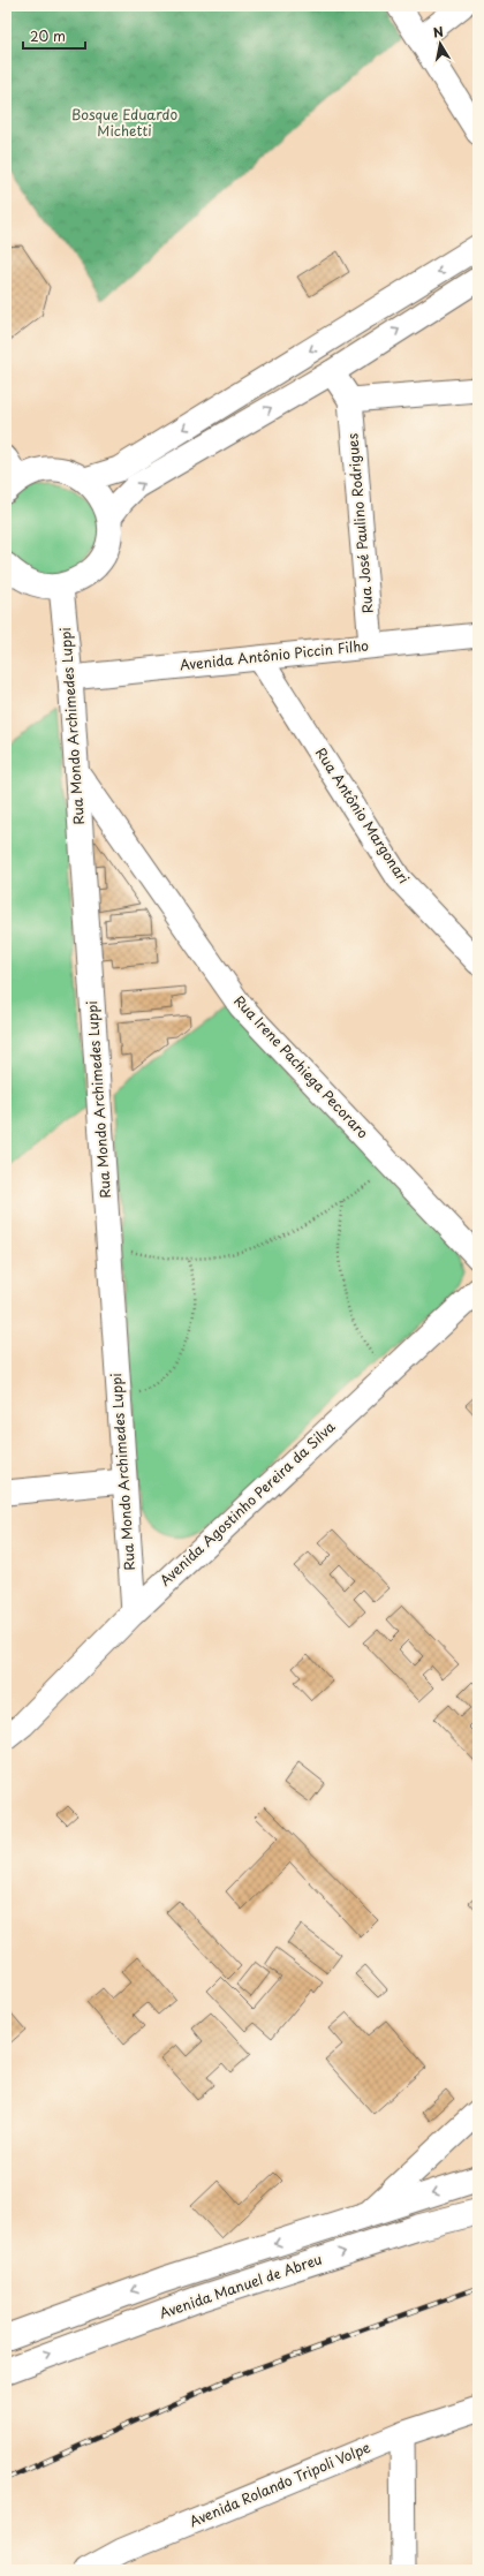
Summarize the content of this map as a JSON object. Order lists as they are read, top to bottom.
{
  "streets": {
    "main road": ["Avenida Manuel de Abreu"],
    "street": [
      "Rua José Paulino Rodrigues",
      "Avenida Antônio Piccin Filho",
      "Rua Mondo Archimedes Luppi",
      "Rua Antônio Margonari",
      "Rua Irene Pachiega Pecoraro",
      "Avenida Agostinho Pereira da Silva",
      "Avenida Rolando Tripoli Volpe"
    ]
  },
  "crossings": [
    ["Rua José Paulino Rodrigues", "Avenida Antônio Piccin Filho"],
    ["Avenida Antônio Piccin Filho", "Rua Mondo Archimedes Luppi"],
    ["Avenida Antônio Piccin Filho", "Rua Antônio Margonari"],
    ["Rua Mondo Archimedes Luppi", "Rua Irene Pachiega Pecoraro"],
    ["Rua Mondo Archimedes Luppi", "Avenida Agostinho Pereira da Silva"]
  ],
  "parks": ["Bosque Eduardo Michetti"],
  "scale_bar": "20 m",
  "north": "top"
}
